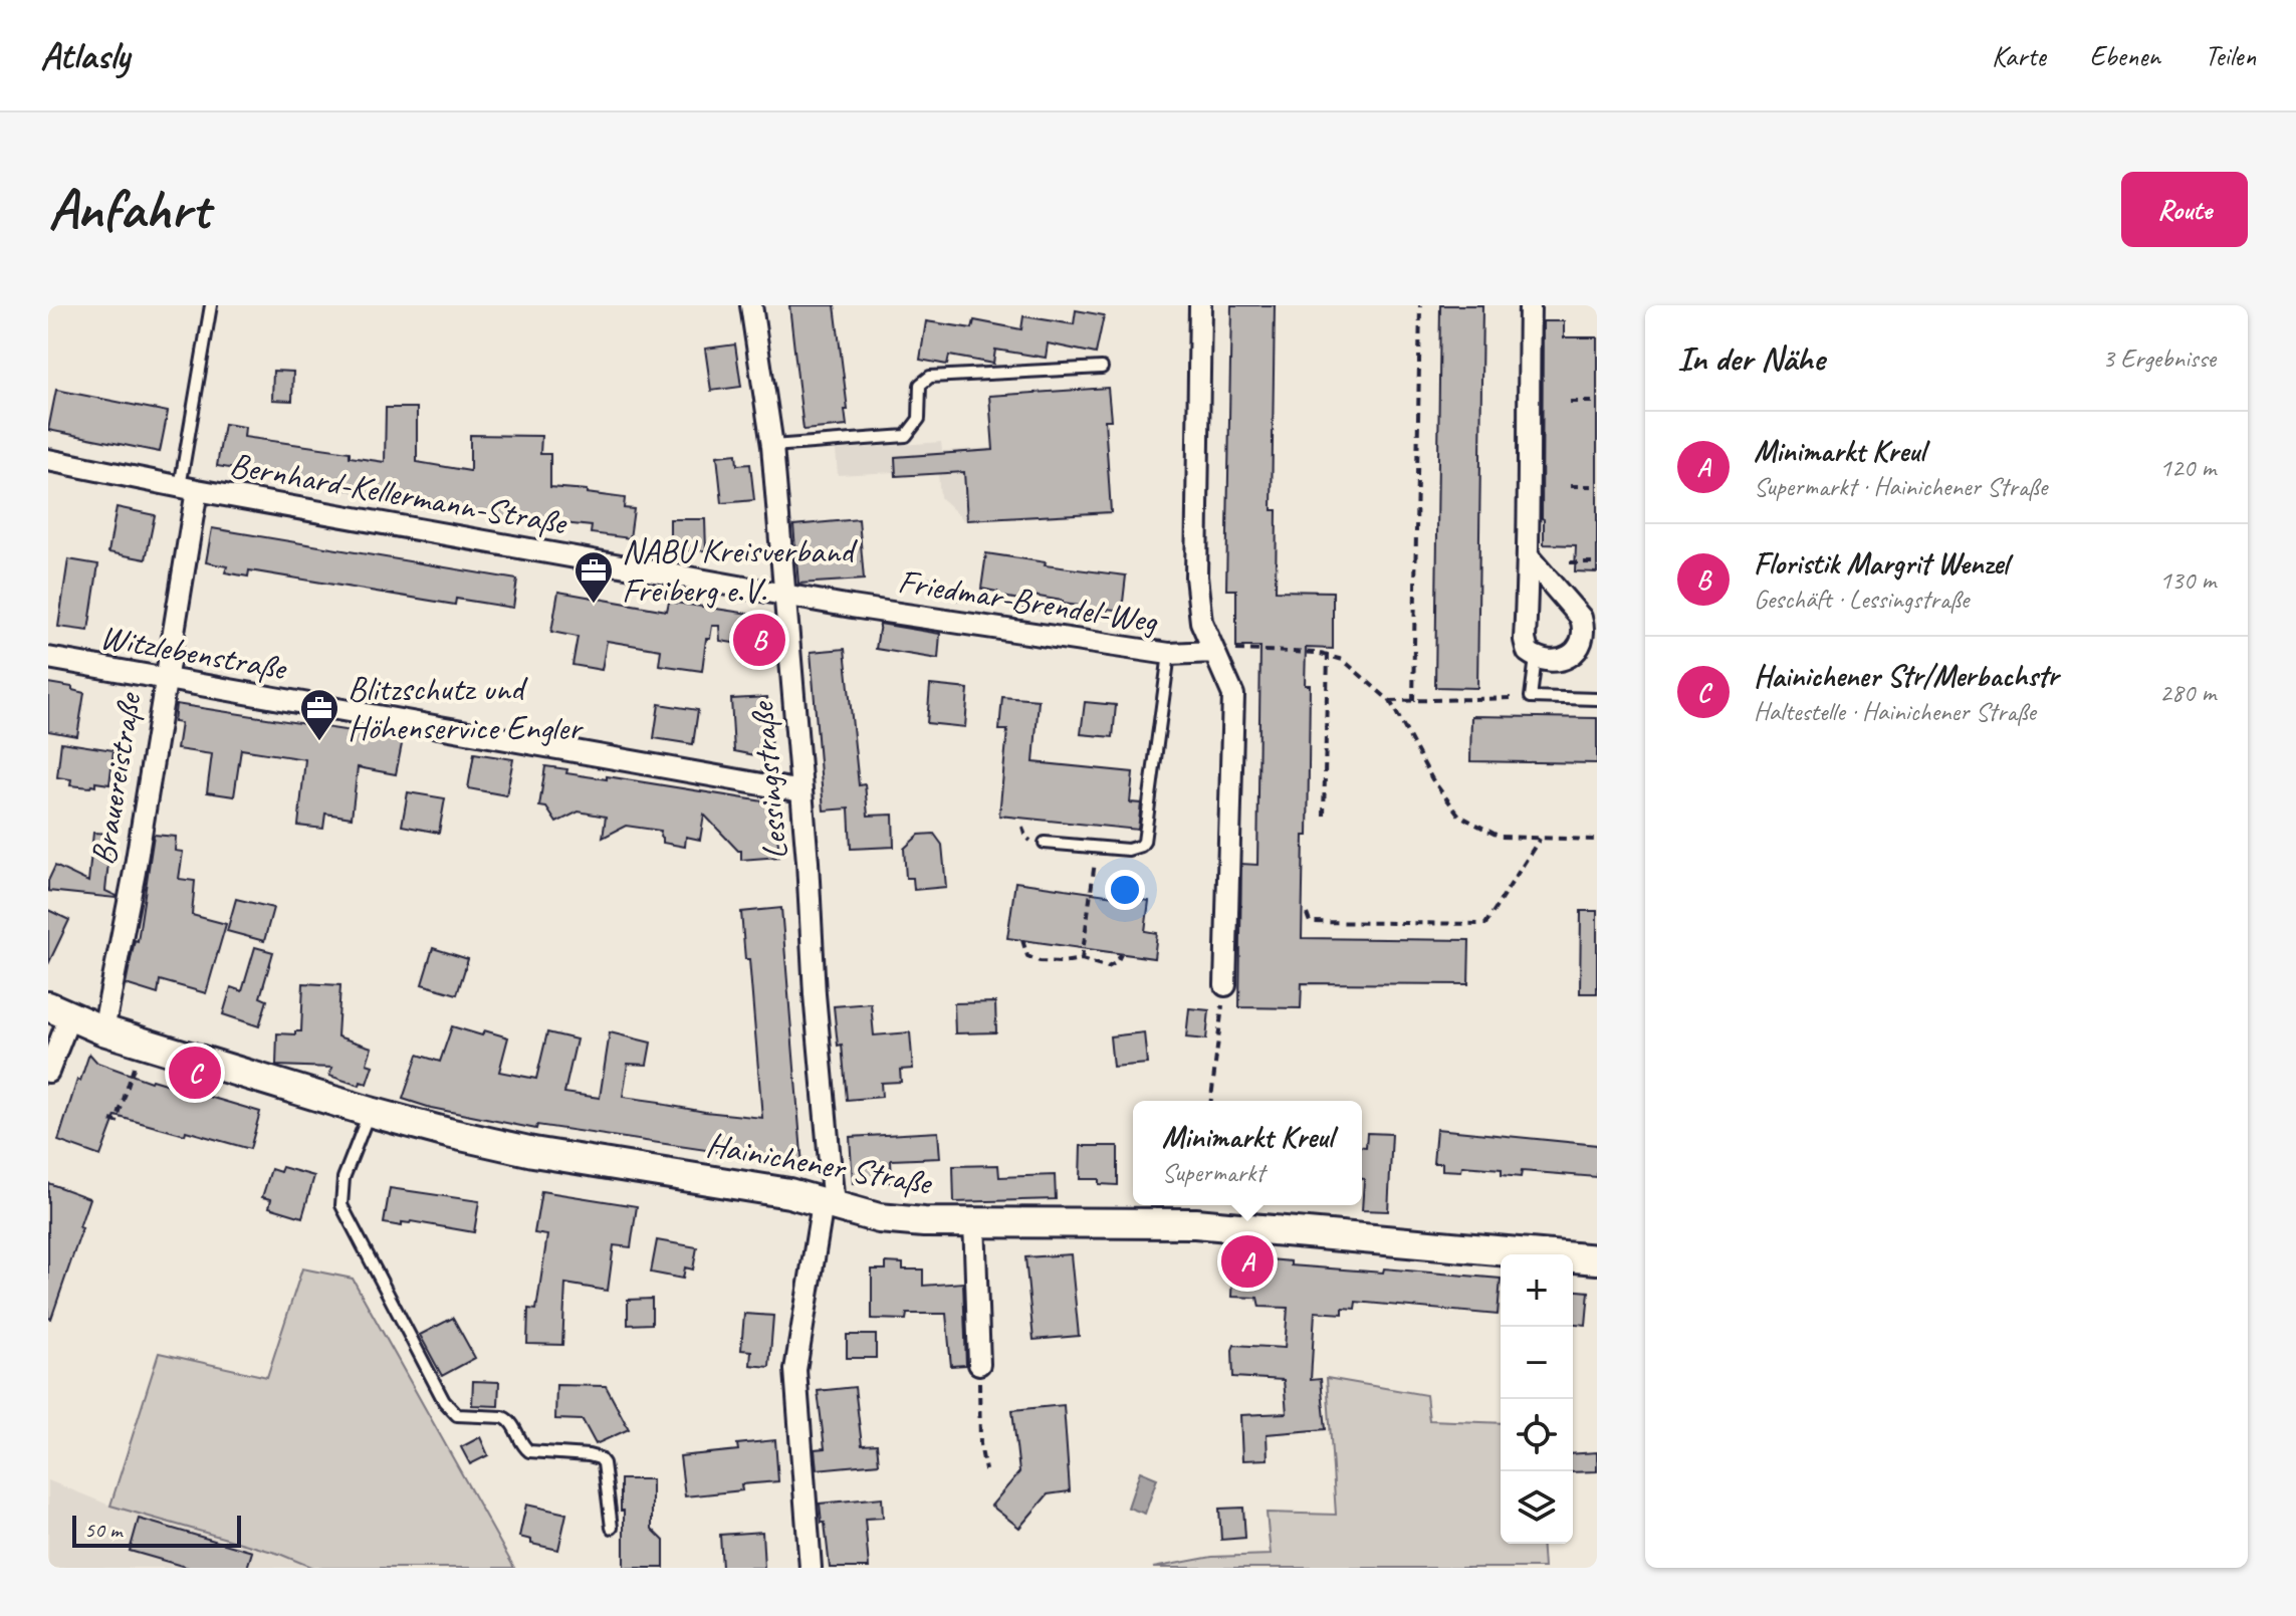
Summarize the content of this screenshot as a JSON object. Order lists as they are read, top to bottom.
{
  "streets": {
    "main road": ["Hainichener Straße"],
    "street": [
      "Bernhard-Kellermann-Straße",
      "Friedmar-Brendel-Weg",
      "Witzlebenstraße",
      "Brauereistraße",
      "Lessingstraße"
    ]
  },
  "crossings": [
    ["Bernhard-Kellermann-Straße", "Friedmar-Brendel-Weg"],
    ["Bernhard-Kellermann-Straße", "Brauereistraße"],
    ["Bernhard-Kellermann-Straße", "Lessingstraße"],
    ["Friedmar-Brendel-Weg", "Lessingstraße"],
    ["Witzlebenstraße", "Brauereistraße"],
    ["Witzlebenstraße", "Lessingstraße"],
    ["Brauereistraße", "Hainichener Straße"],
    ["Lessingstraße", "Hainichener Straße"]
  ],
  "places": {
    "office": ["NABU Kreisverband Freiberg e.V.", "Blitzschutz und Höhenservice Engler"]
  },
  "scale_bar": "50 m",
  "page": {
    "header": "Atlasly",
    "nav": ["Karte", "Ebenen", "Teilen"],
    "buttons": "Route",
    "title": "Anfahrt",
    "heading": ["In der Nähe", "3 Ergebnisse"],
    "list": [
      {
        "mark": "A",
        "name": "Minimarkt Kreul",
        "note": "Supermarkt · Hainichener Straße",
        "value": "120 m"
      },
      {
        "mark": "B",
        "name": "Floristik Margrit Wenzel",
        "note": "Geschäft · Lessingstraße",
        "value": "130 m"
      },
      {
        "mark": "C",
        "name": "Hainichener Str/Merbachstr",
        "note": "Haltestelle · Hainichener Straße",
        "value": "280 m"
      }
    ],
    "pins": ["B", "C", "A"],
    "popup": ["Minimarkt Kreul", "Supermarkt"],
    "map_buttons": ["+", "−"],
    "scale": "50 m"
  }
}
